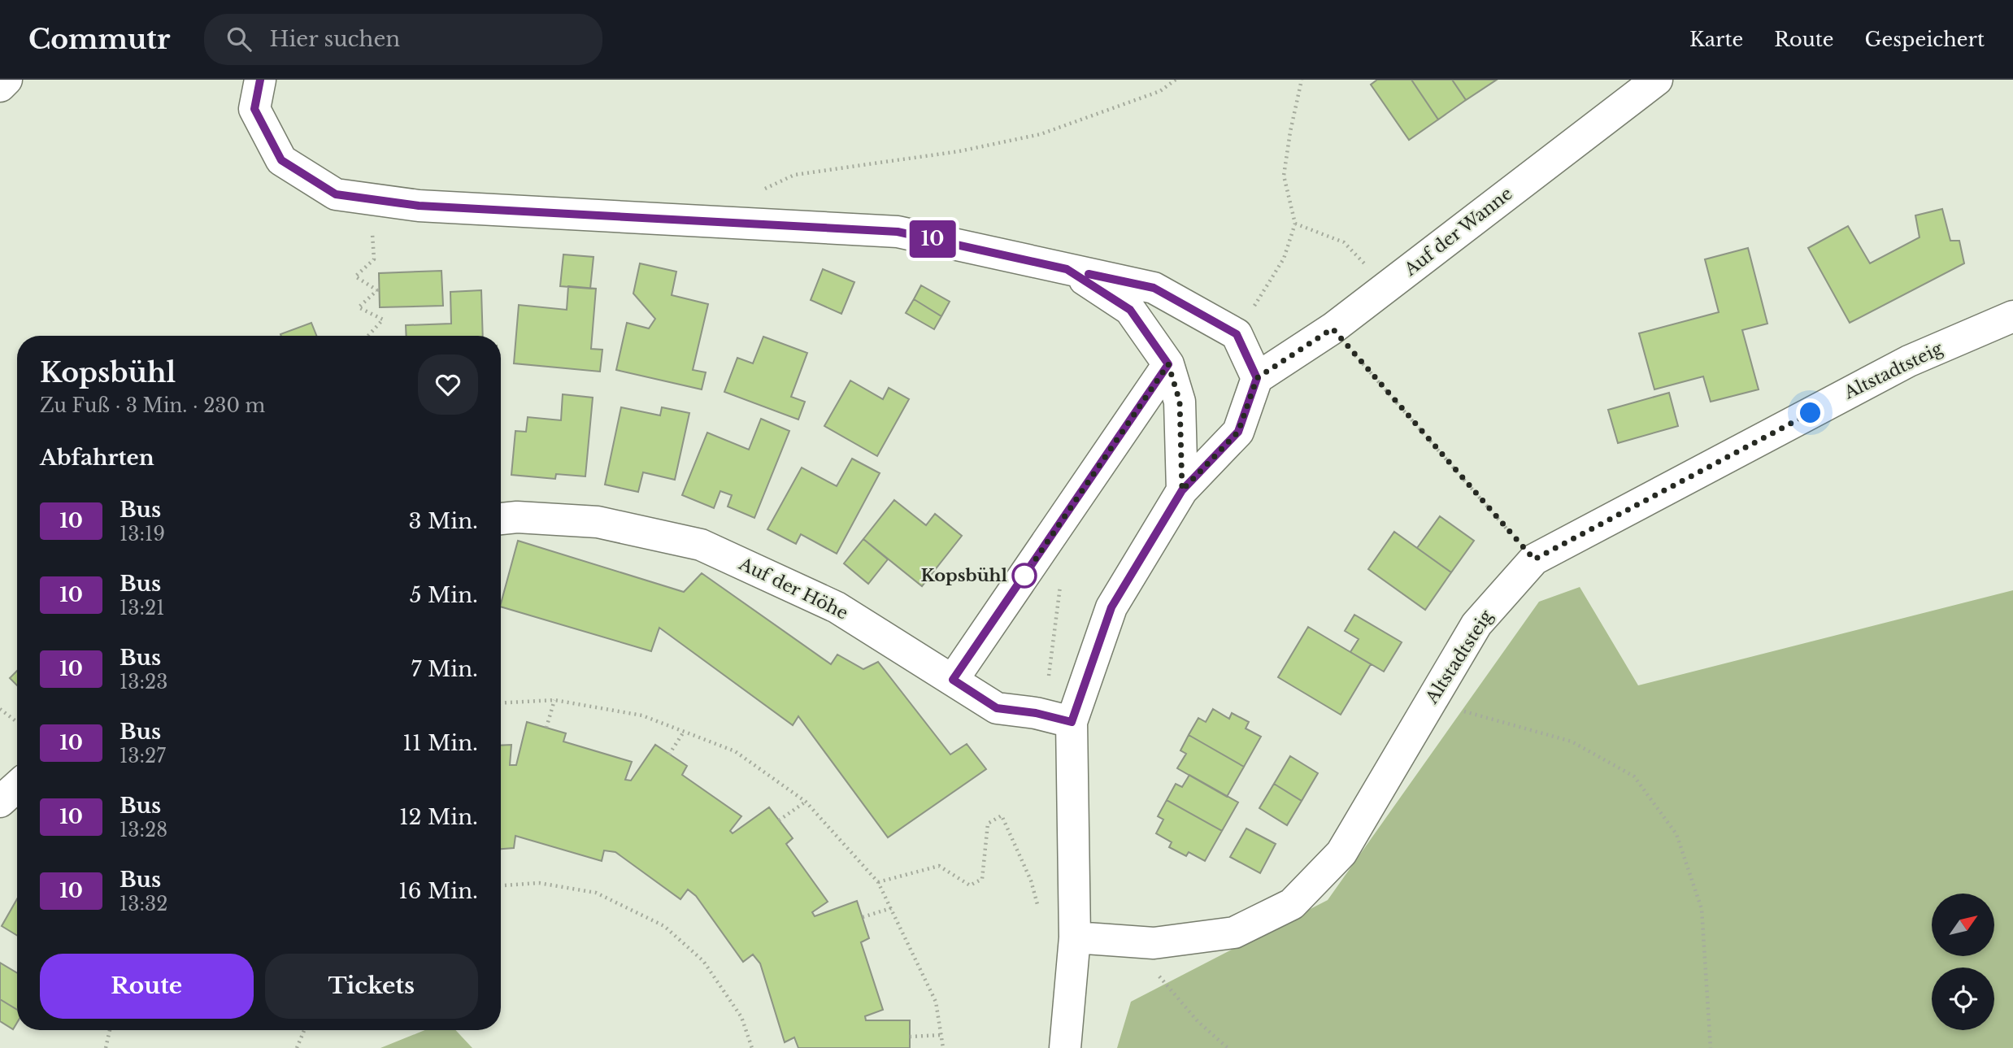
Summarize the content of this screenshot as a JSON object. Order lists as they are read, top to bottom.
{
  "streets": {
    "street": ["Auf der Wanne", "Altstadtsteig", "Auf der Höhe"]
  },
  "places": ["Kopsbühl"],
  "lines": ["bus line 10"],
  "north": "top right",
  "page": {
    "header": "Commutr",
    "search": "Hier suchen",
    "nav": ["Karte", "Route", "Gespeichert"],
    "on_map": "10",
    "heading": [
      ["Kopsbühl", "Zu Fuß · 3 Min. · 230 m"],
      "Abfahrten"
    ],
    "list": [
      {
        "mark": "10",
        "name": "Bus",
        "note": "13:19",
        "value": "3 Min."
      },
      {
        "mark": "10",
        "name": "Bus",
        "note": "13:21",
        "value": "5 Min."
      },
      {
        "mark": "10",
        "name": "Bus",
        "note": "13:23",
        "value": "7 Min."
      },
      {
        "mark": "10",
        "name": "Bus",
        "note": "13:27",
        "value": "11 Min."
      },
      {
        "mark": "10",
        "name": "Bus",
        "note": "13:28",
        "value": "12 Min."
      },
      {
        "mark": "10",
        "name": "Bus",
        "note": "13:32",
        "value": "16 Min."
      }
    ],
    "buttons": ["Route", "Tickets"]
  }
}
